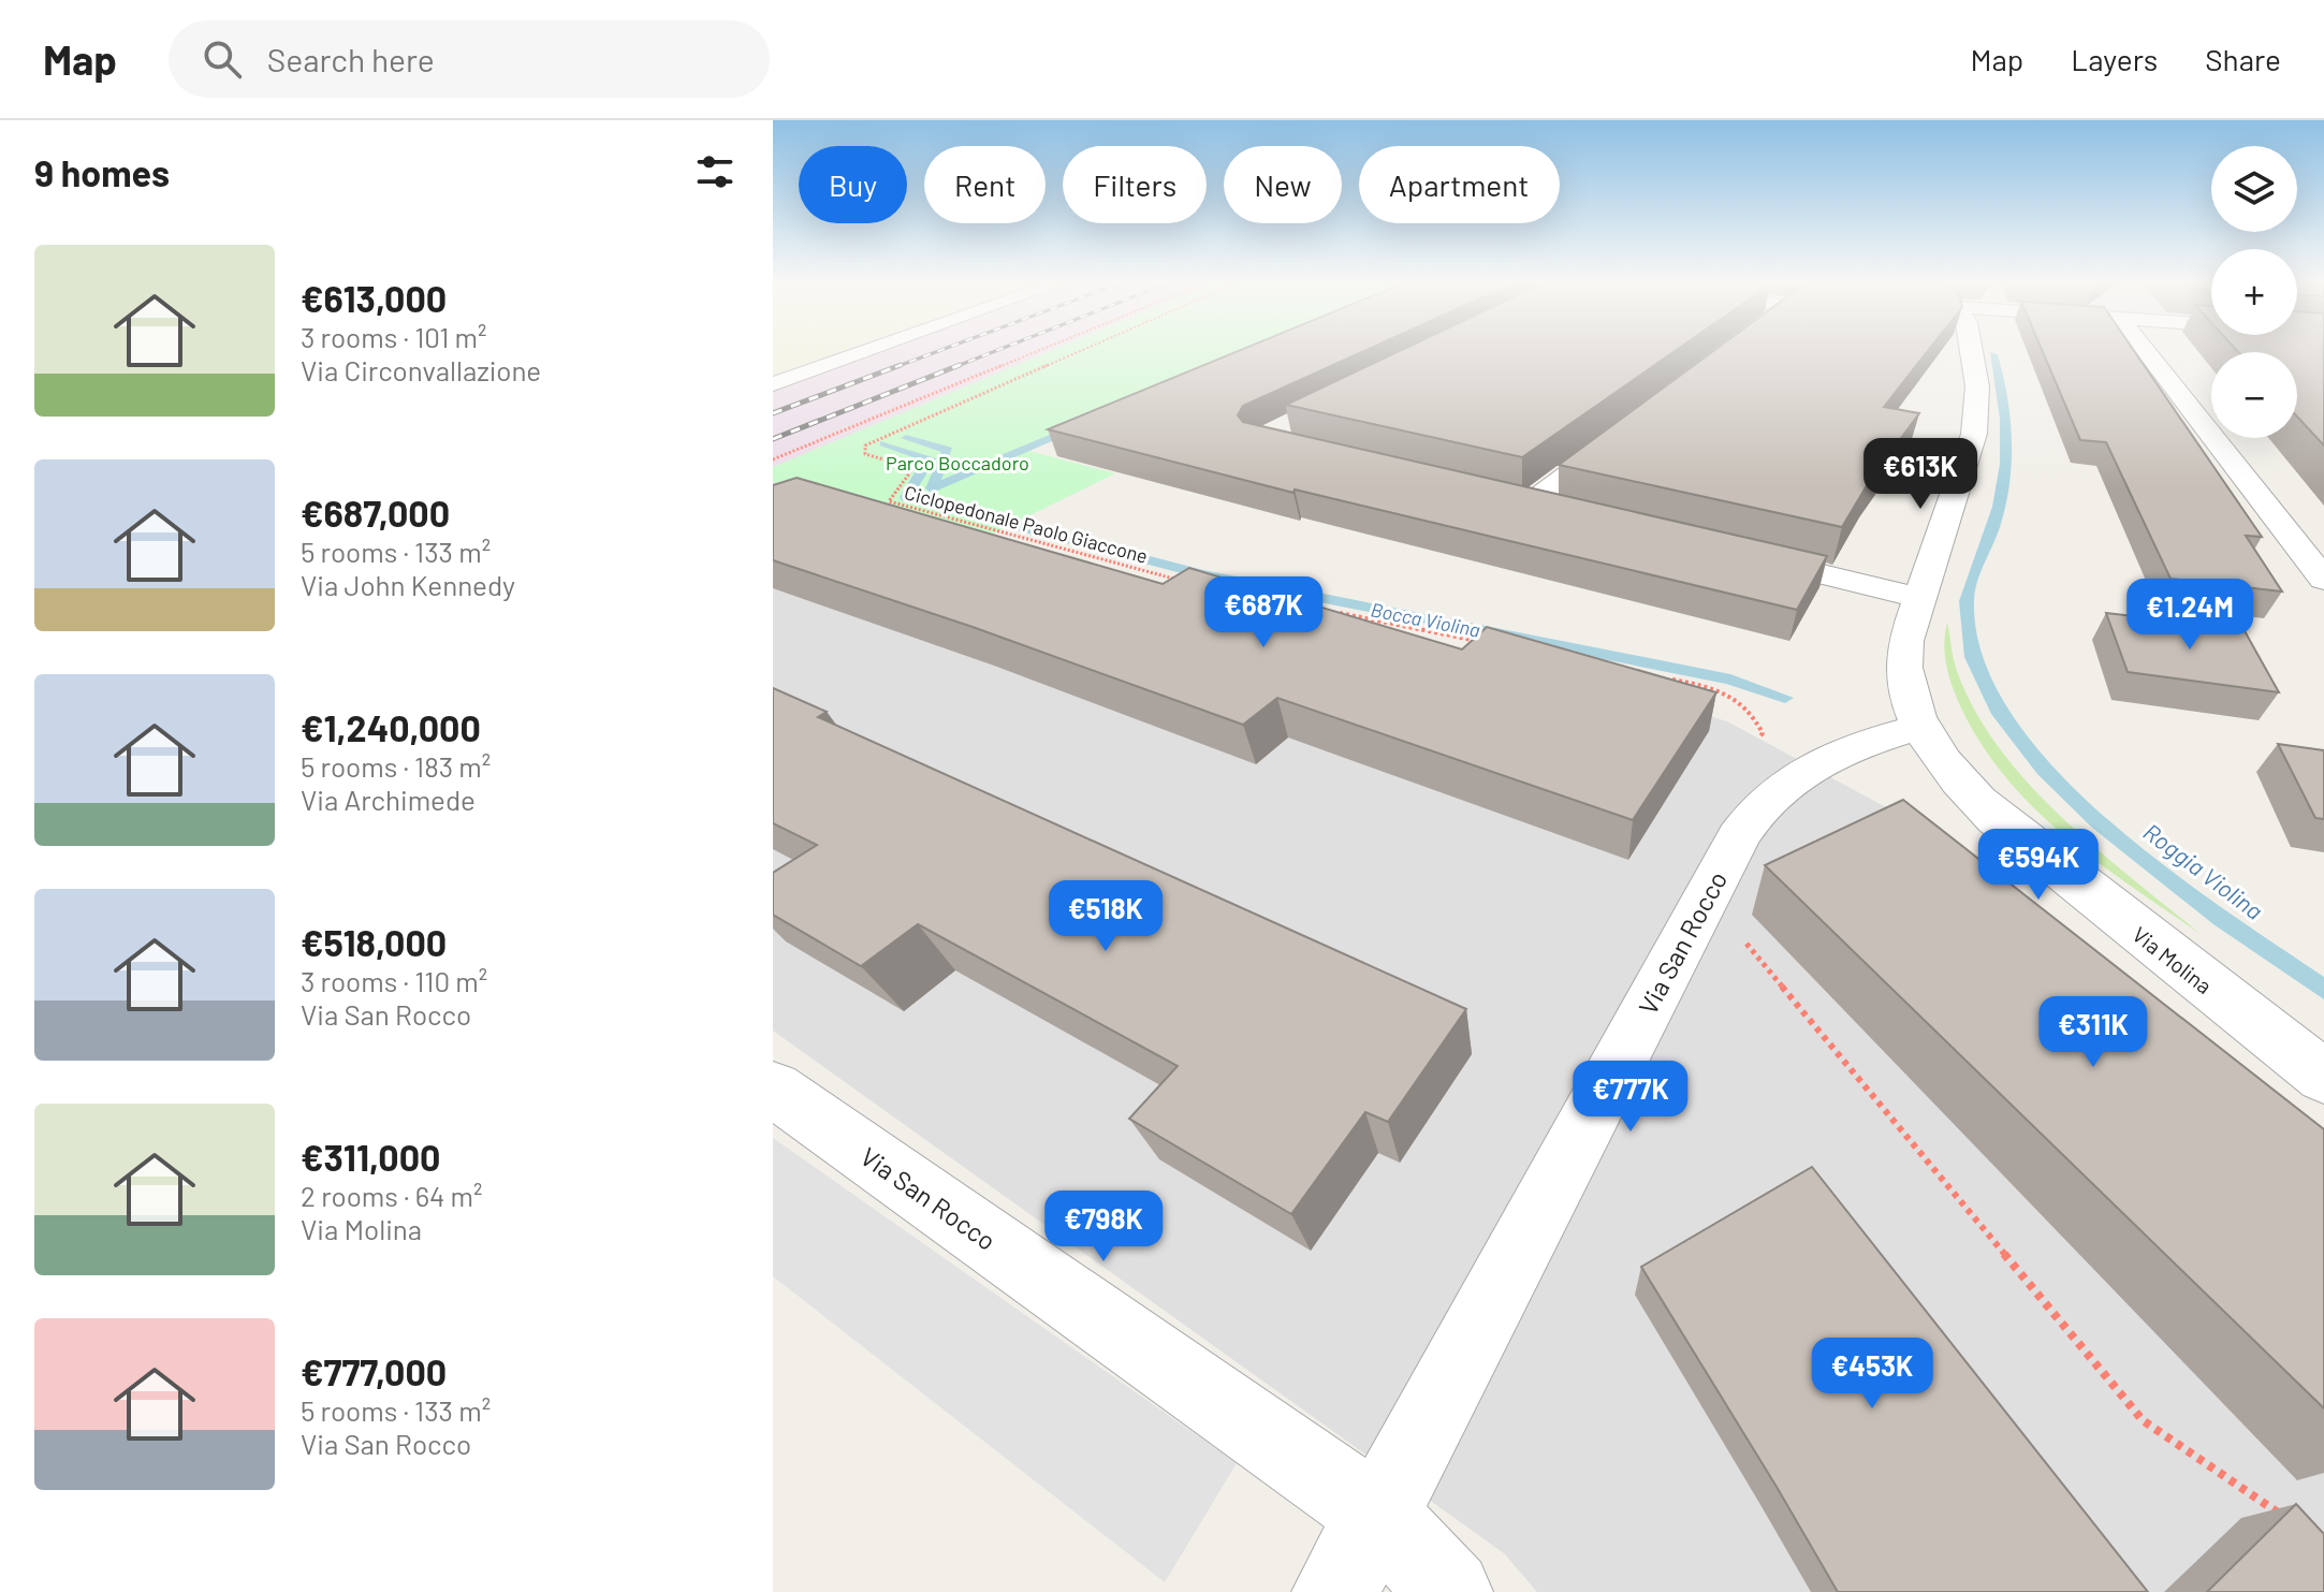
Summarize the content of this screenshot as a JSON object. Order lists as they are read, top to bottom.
{
  "streets": {
    "street": ["Via San Rocco", "Via Molina"],
    "path": ["Ciclopedonale Paolo Giaccone"]
  },
  "crossings": [
    ["Via San Rocco", "Via Molina"]
  ],
  "water": ["Bocca Violina", "Roggia Violina"],
  "parks": ["Parco Boccadoro"],
  "page": {
    "header": "Map",
    "search": "Search here",
    "nav": ["Map", "Layers", "Share"],
    "heading": "9 homes",
    "map_buttons": ["+", "−"],
    "chip": [
      "Buy",
      "Rent",
      "Filters",
      "New",
      "Apartment"
    ],
    "list": [
      {
        "name": "€613,000",
        "note": "3 rooms · 101 m² · Via Circonvallazione"
      },
      {
        "name": "€687,000",
        "note": "5 rooms · 133 m² · Via John Kennedy"
      },
      {
        "name": "€1,240,000",
        "note": "5 rooms · 183 m² · Via Archimede"
      },
      {
        "name": "€518,000",
        "note": "3 rooms · 110 m² · Via San Rocco"
      },
      {
        "name": "€311,000",
        "note": "2 rooms · 64 m² · Via Molina"
      },
      {
        "name": "€777,000",
        "note": "5 rooms · 133 m² · Via San Rocco"
      }
    ],
    "price": [
      "€613K",
      "€687K",
      "€1.24M",
      "€594K",
      "€518K",
      "€311K",
      "€777K",
      "€798K",
      "€453K"
    ]
  }
}
